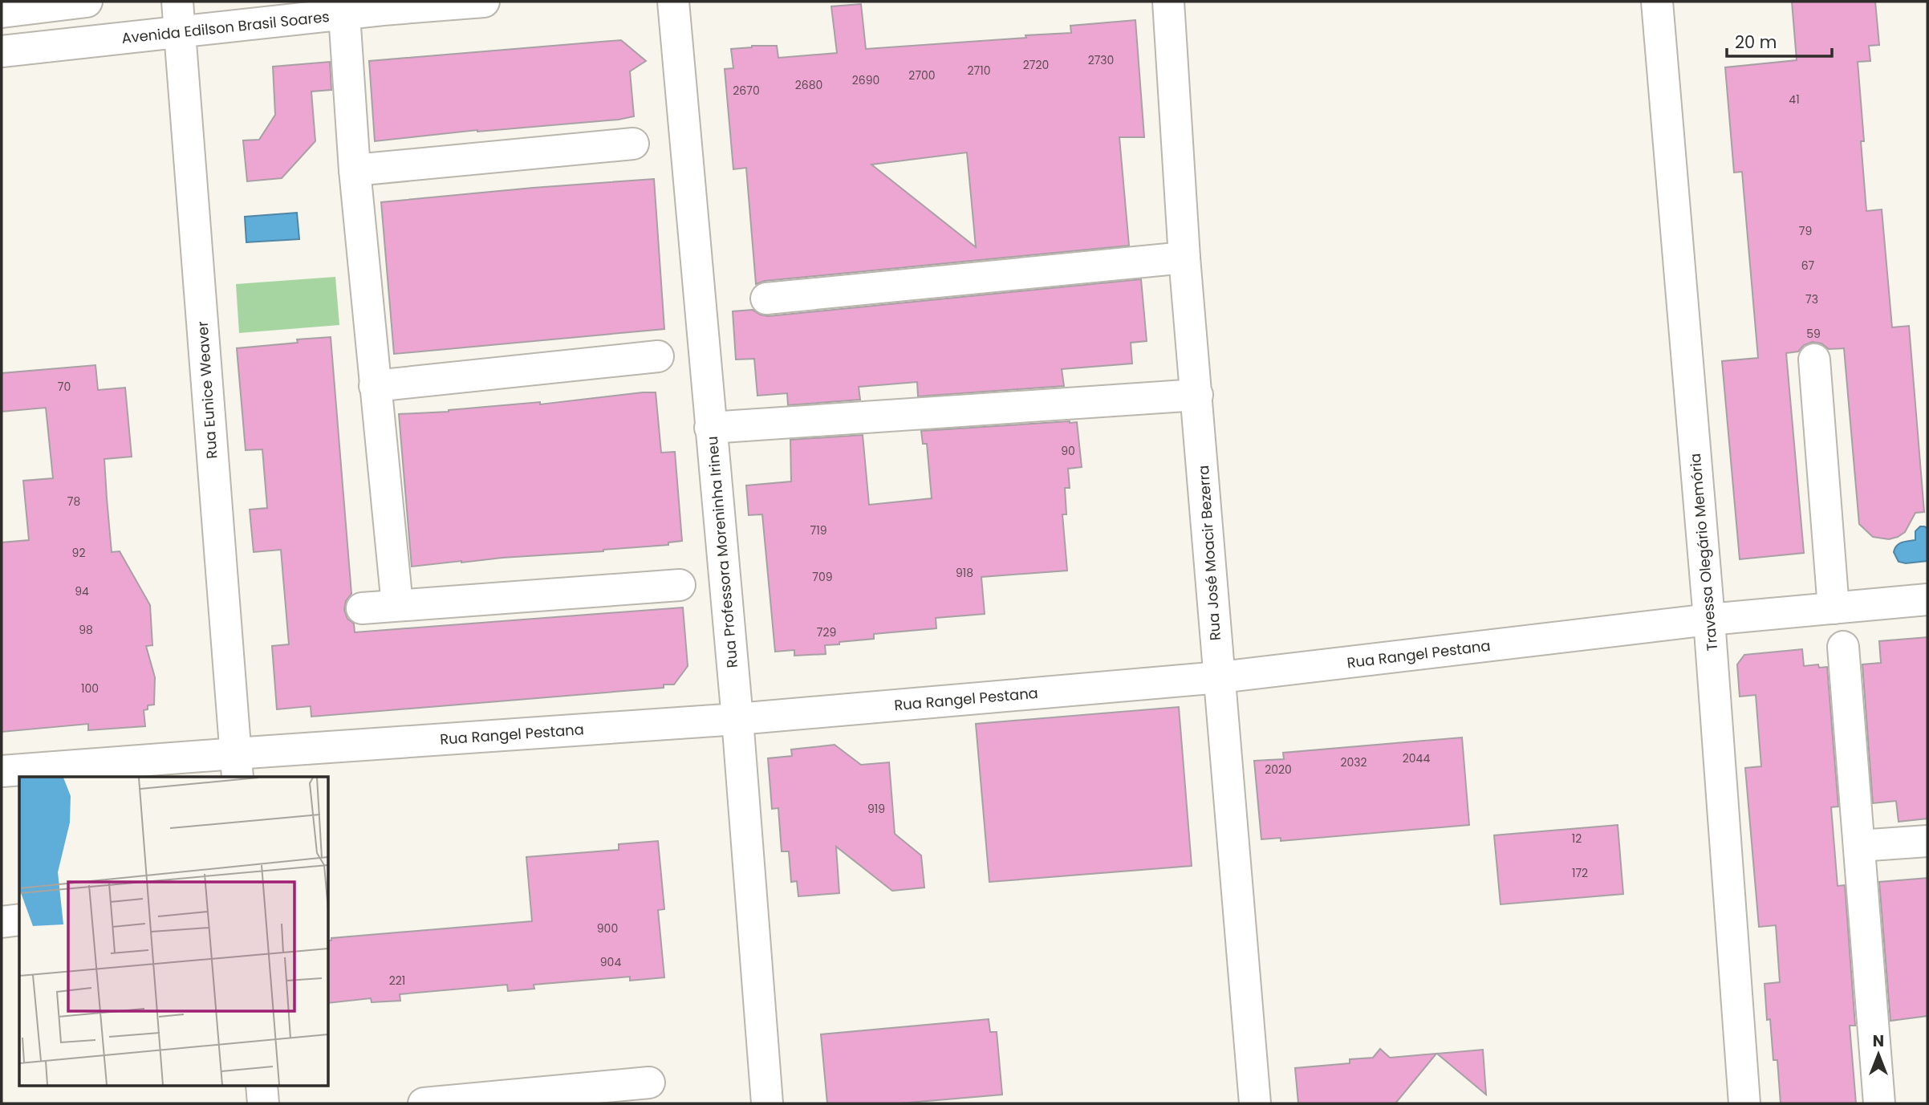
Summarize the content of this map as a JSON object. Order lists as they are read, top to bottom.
{
  "streets": {
    "street": [
      "Avenida Edilson Brasil Soares",
      "Rua Eunice Weaver",
      "Rua Professora Moreninha Irineu",
      "Travessa Olegário Memória",
      "Rua José Moacir Bezerra",
      "Rua Rangel Pestana"
    ]
  },
  "crossings": [
    ["Avenida Edilson Brasil Soares", "Rua Eunice Weaver"],
    ["Rua Eunice Weaver", "Rua Rangel Pestana"],
    ["Rua Professora Moreninha Irineu", "Rua Rangel Pestana"],
    ["Travessa Olegário Memória", "Rua Rangel Pestana"],
    ["Rua José Moacir Bezerra", "Rua Rangel Pestana"]
  ],
  "house_numbers": [
    "2730",
    "2720",
    "2710",
    "2700",
    "2690",
    "2680",
    "2670",
    "41",
    "79",
    "67",
    "73",
    "59",
    "70",
    "90",
    "78",
    "719",
    "92",
    "918",
    "709",
    "94",
    "98",
    "729",
    "100",
    "2044",
    "2032",
    "2020",
    "919",
    "12",
    "172",
    "900",
    "904",
    "221"
  ],
  "scale_bar": "20 m",
  "north": "top"
}
